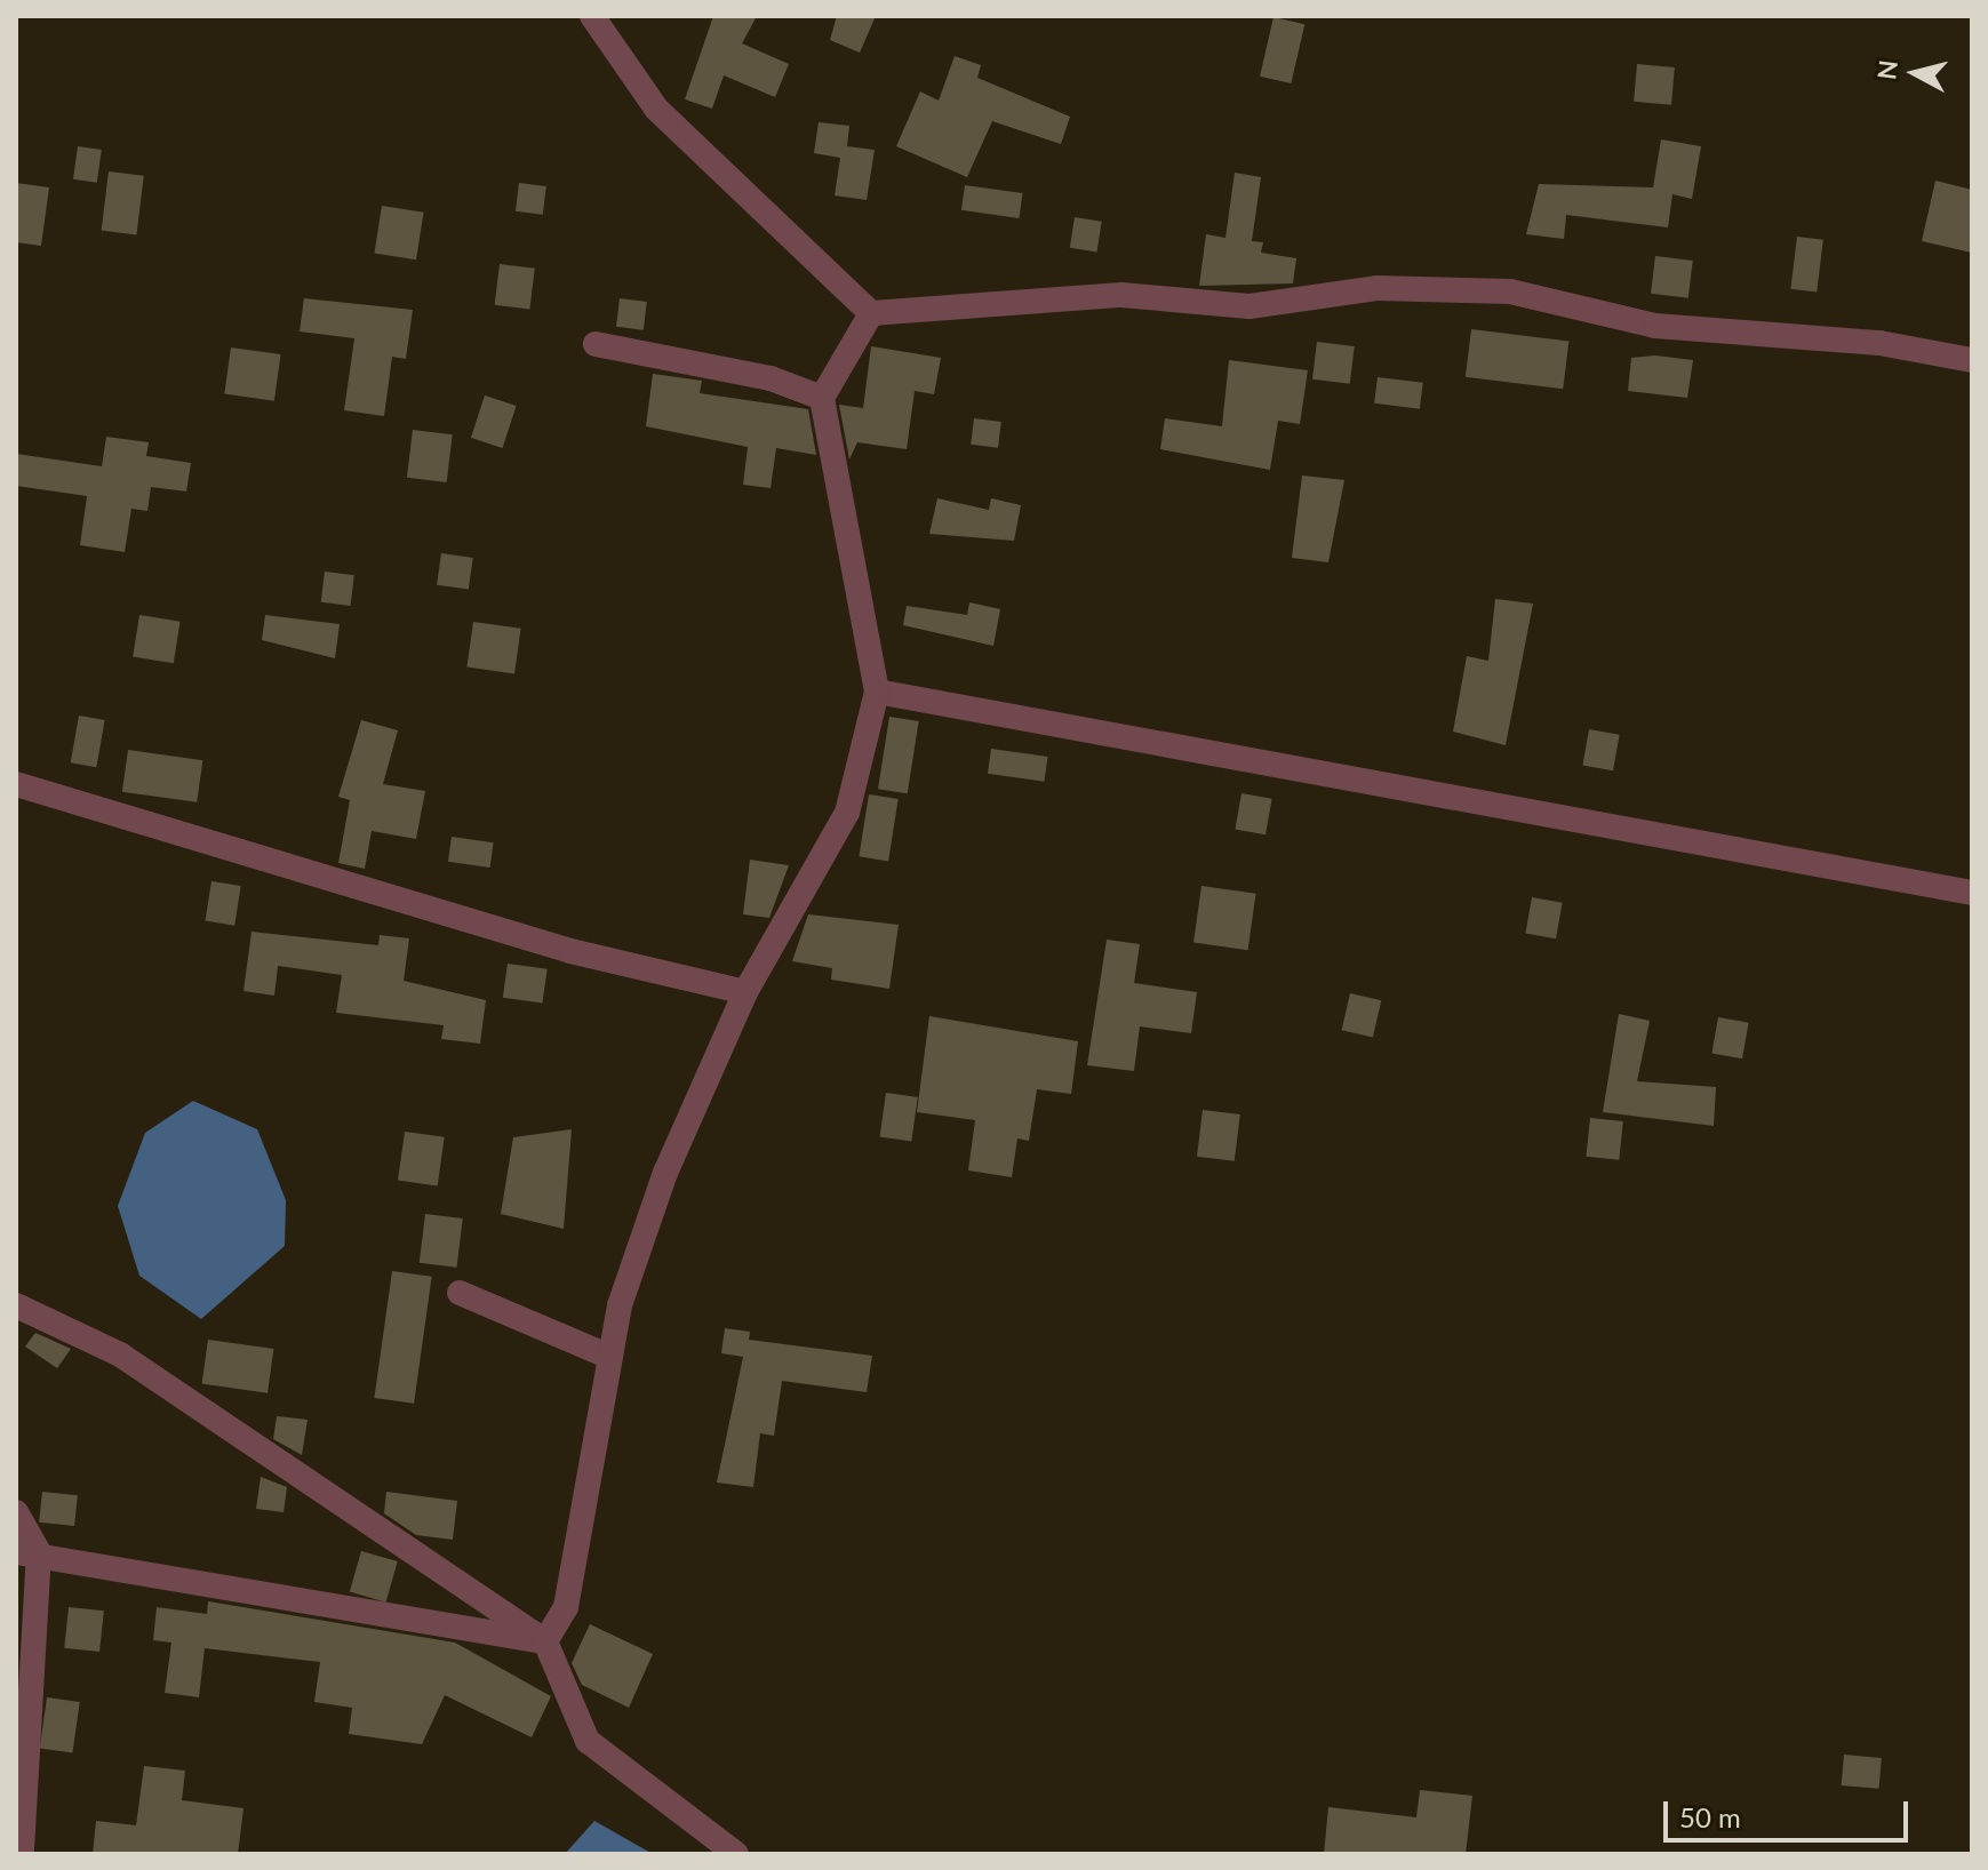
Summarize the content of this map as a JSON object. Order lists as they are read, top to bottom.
{
  "scale_bar": "50 m",
  "north": "left"
}
